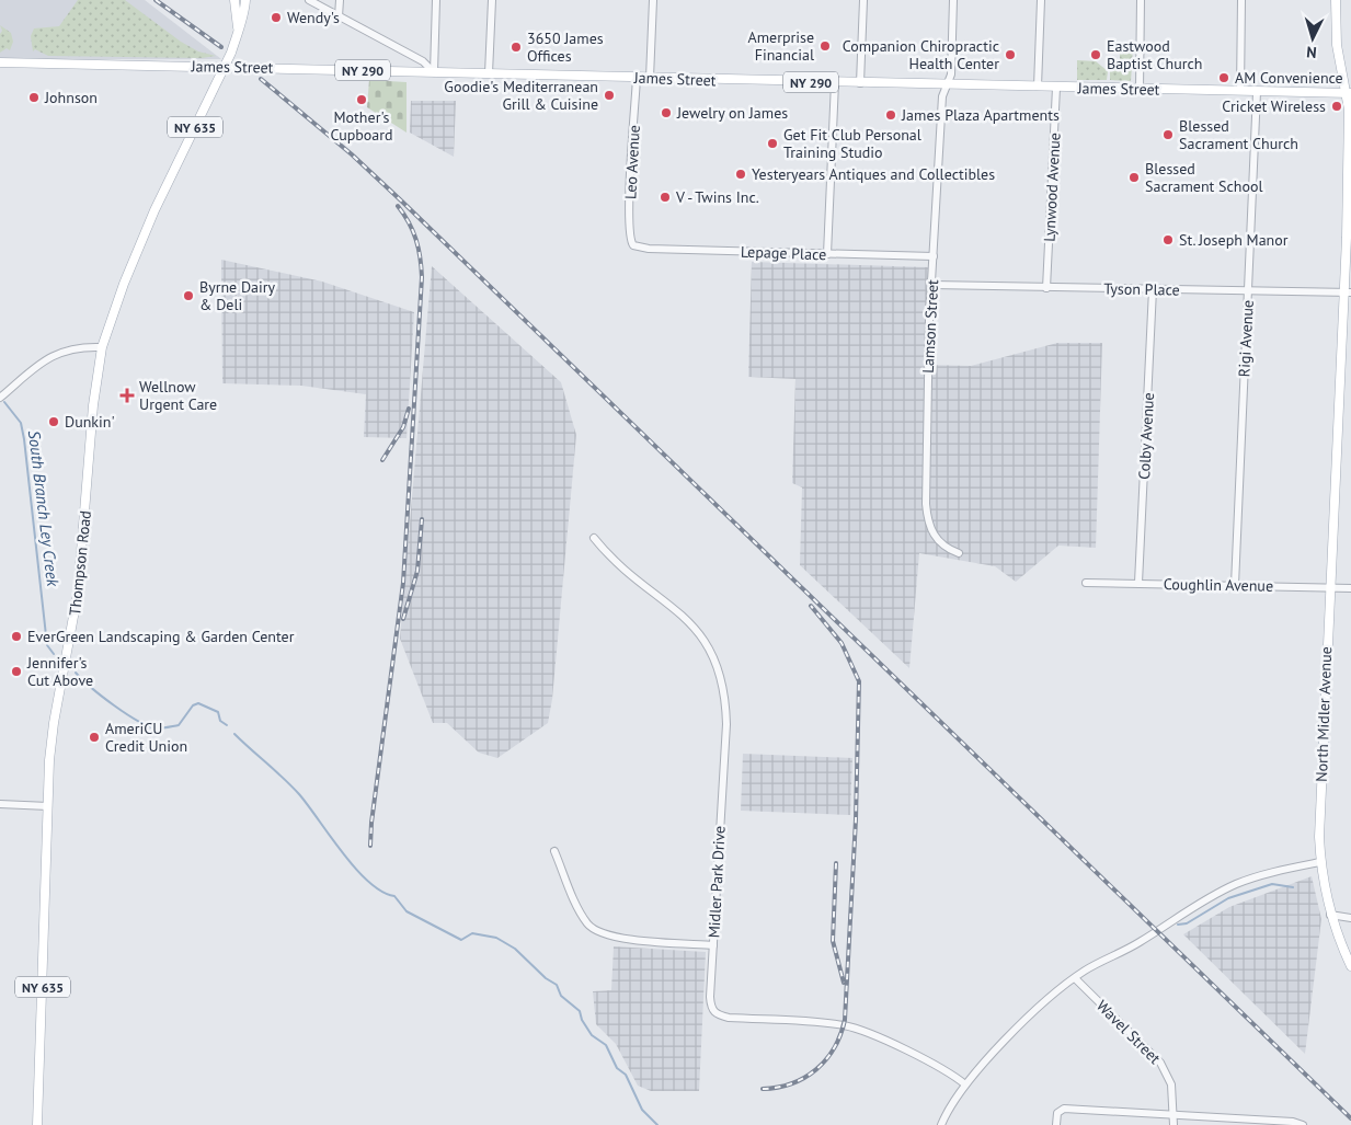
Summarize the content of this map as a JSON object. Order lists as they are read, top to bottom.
{
  "streets": {
    "main road": [
      "James Street",
      "NY 290",
      "NY 635",
      "Thompson Road",
      "North Midler Avenue"
    ],
    "street": [
      "Leo Avenue",
      "Lynwood Avenue",
      "Lepage Place",
      "Tyson Place",
      "Lamson Street",
      "Rigi Avenue",
      "Colby Avenue",
      "Coughlin Avenue",
      "Midler Park Drive",
      "Wavel Street"
    ]
  },
  "crossings": [
    ["James Street", "Leo Avenue"],
    ["James Street", "Lynwood Avenue"],
    ["James Street", "Lamson Street"],
    ["James Street", "Rigi Avenue"],
    ["James Street", "Thompson Road"],
    ["James Street", "North Midler Avenue"],
    ["Leo Avenue", "Lepage Place"],
    ["Lynwood Avenue", "Tyson Place"],
    ["Lepage Place", "Lamson Street"],
    ["Tyson Place", "Lamson Street"],
    ["Tyson Place", "Rigi Avenue"],
    ["Tyson Place", "Colby Avenue"],
    ["Tyson Place", "North Midler Avenue"],
    ["Rigi Avenue", "Coughlin Avenue"],
    ["Colby Avenue", "Coughlin Avenue"],
    ["Coughlin Avenue", "North Midler Avenue"]
  ],
  "water": ["South Branch Ley Creek"],
  "places": {
    "other": [
      "Wendy's",
      "Amerprise Financial",
      "3650 James Offices",
      "Companion Chiropractic Health Center",
      "Eastwood Baptist Church",
      "AM Convenience",
      "Goodie's Mediterranean Grill & Cuisine",
      "Johnson",
      "Mother's Cupboard",
      "Cricket Wireless",
      "Jewelry on James",
      "James Plaza Apartments",
      "Blessed Sacrament Church",
      "Get Fit Club Personal Training Studio",
      "Yesteryears Antiques and Collectibles",
      "Blessed Sacrament School",
      "V - Twins Inc.",
      "St. Joseph Manor",
      "Byrne Dairy & Deli",
      "Dunkin'",
      "EverGreen Landscaping & Garden Center",
      "Jennifer's Cut Above",
      "AmeriCU Credit Union"
    ],
    "health": ["Wellnow Urgent Care"]
  },
  "north": "bottom"
}
